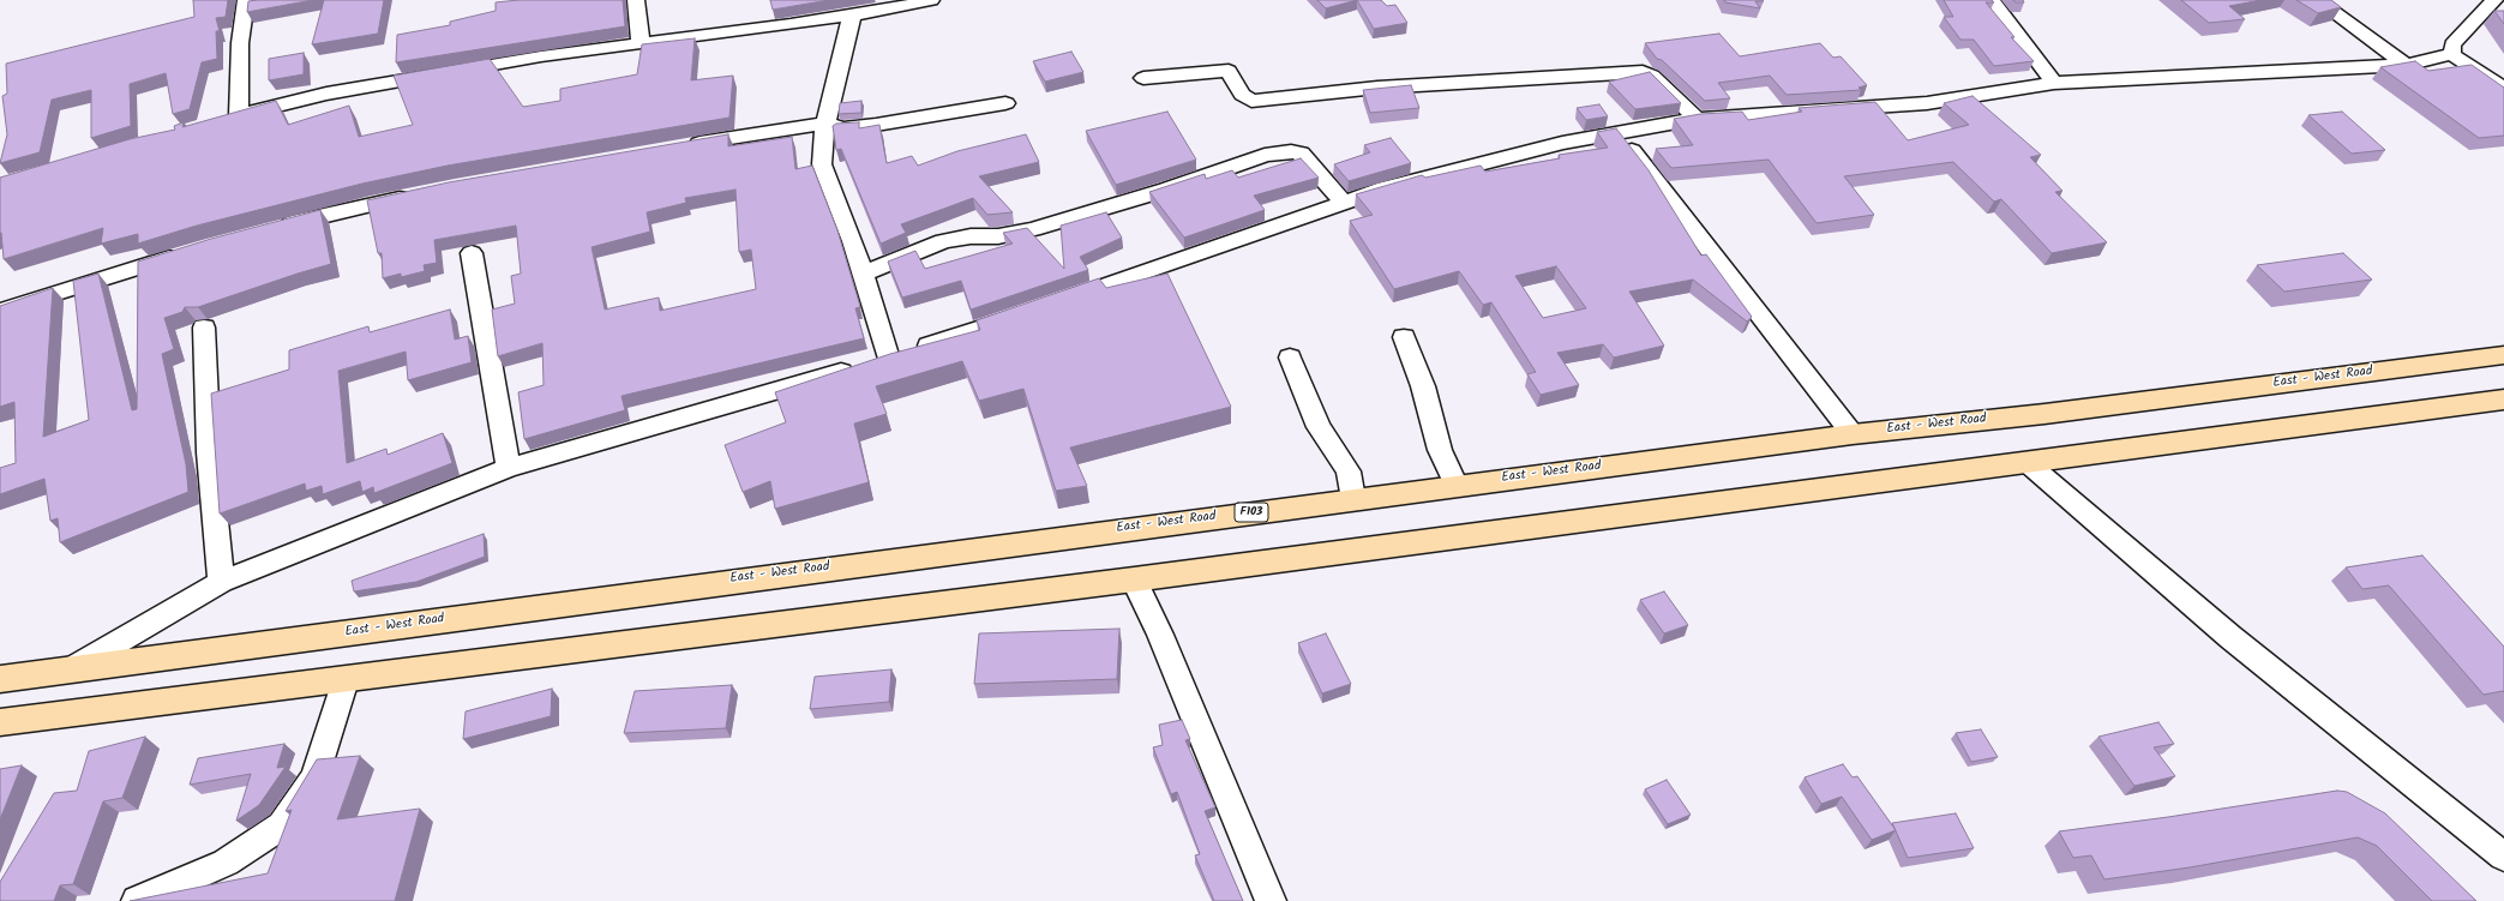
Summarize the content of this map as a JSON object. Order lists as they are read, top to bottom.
{
  "streets": {
    "main road": ["East - West Road", "F103"]
  }
}
